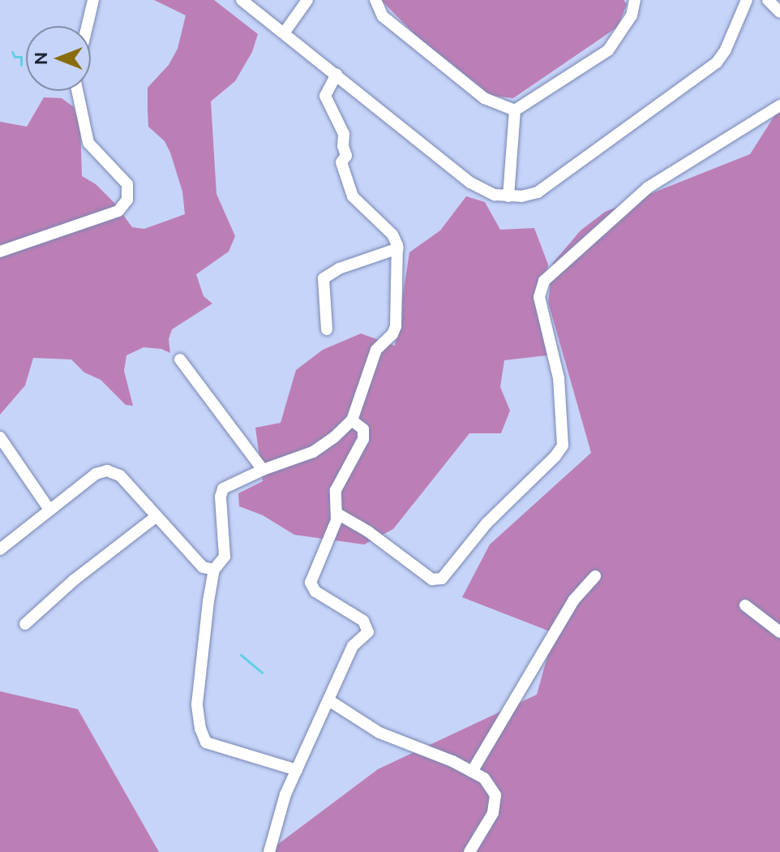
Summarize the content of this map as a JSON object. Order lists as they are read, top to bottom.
{
  "north": "left"
}
